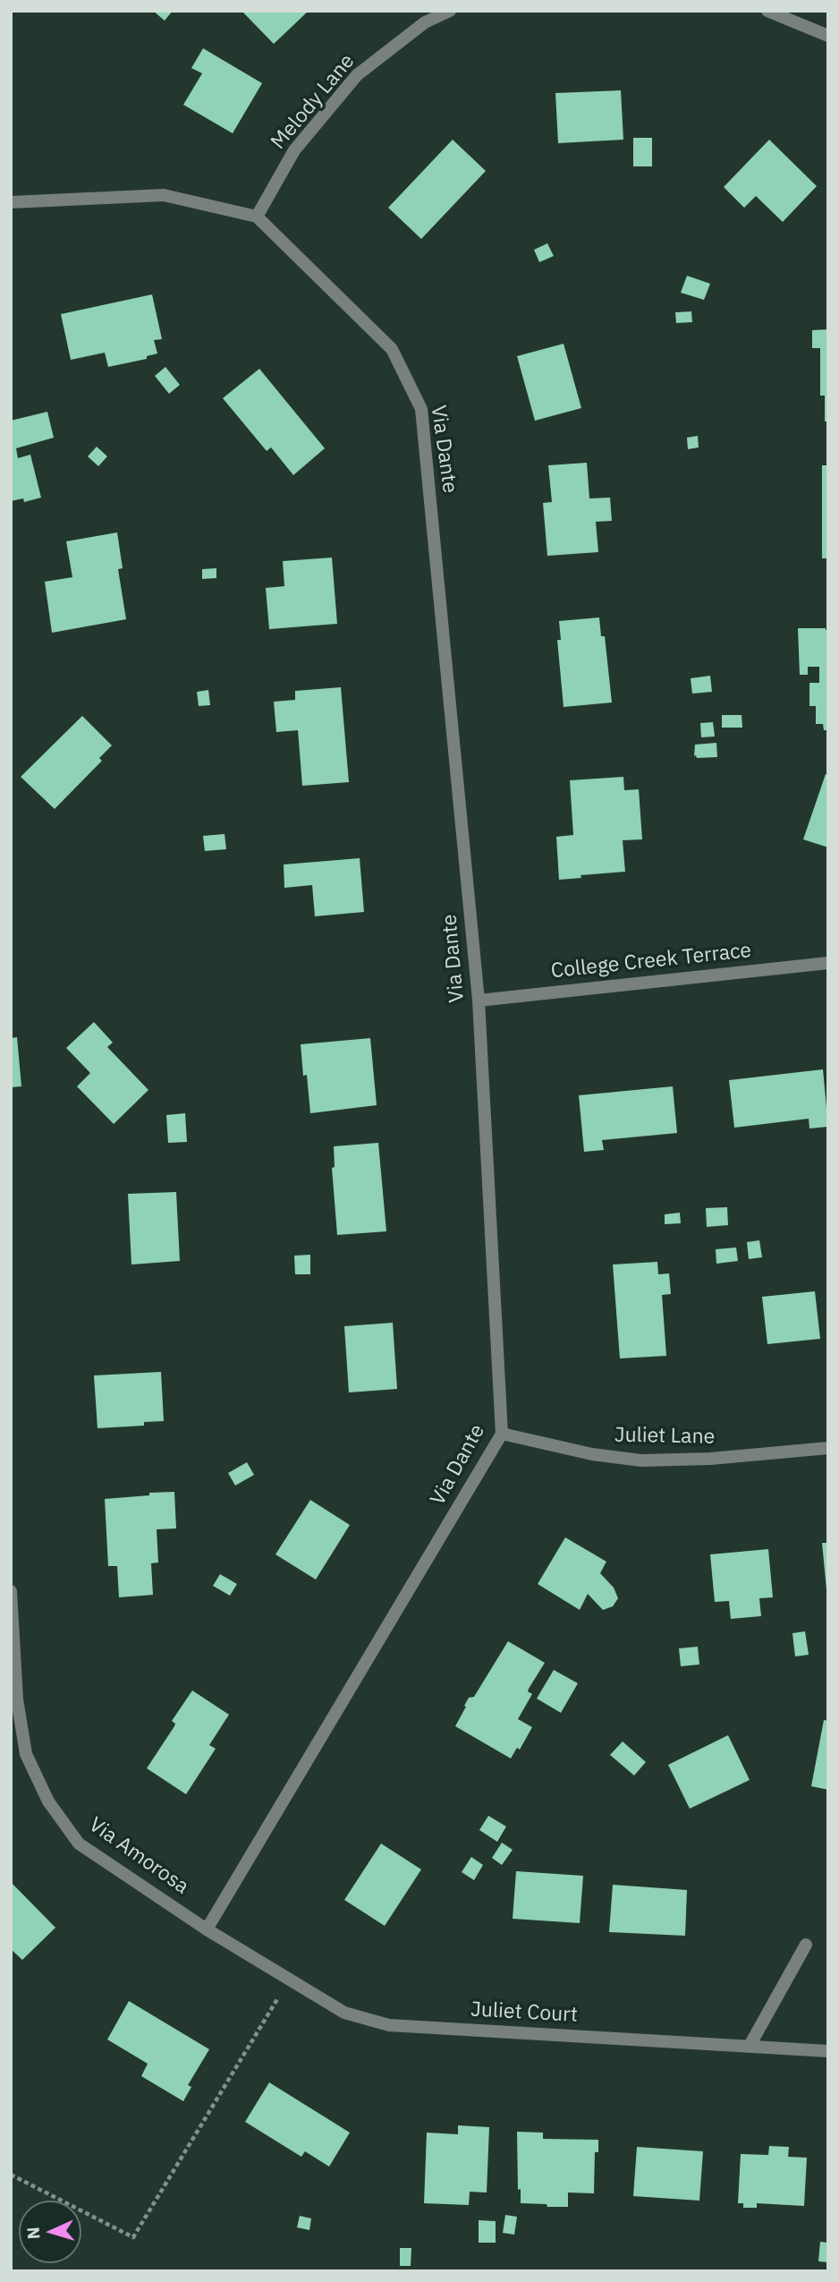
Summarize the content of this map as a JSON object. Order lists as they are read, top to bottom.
{
  "streets": {
    "street": [
      "Melody Lane",
      "Via Dante",
      "College Creek Terrace",
      "Juliet Lane",
      "Via Amorosa",
      "Juliet Court"
    ]
  },
  "crossings": [
    ["Melody Lane", "Via Dante"],
    ["Via Dante", "College Creek Terrace"],
    ["Via Dante", "Juliet Lane"],
    ["Via Dante", "Via Amorosa"],
    ["Via Dante", "Juliet Court"],
    ["Via Amorosa", "Juliet Court"]
  ],
  "north": "left"
}
